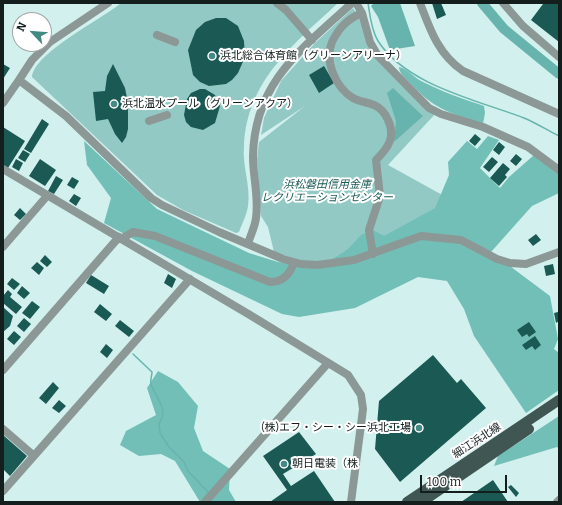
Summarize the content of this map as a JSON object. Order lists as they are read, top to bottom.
{
  "streets": {
    "main road": ["細江浜北線"]
  },
  "parks": ["浜松磐田信用金庫 レクリエーションセンター"],
  "places": [
    "浜北総合体育館（グリーンアリーナ）",
    "浜北温水プール（グリーンアクア）",
    "(株)エフ・シー・シー浜北工場",
    "朝日電装（株"
  ],
  "scale_bar": "100 m",
  "north": "top left"
}
